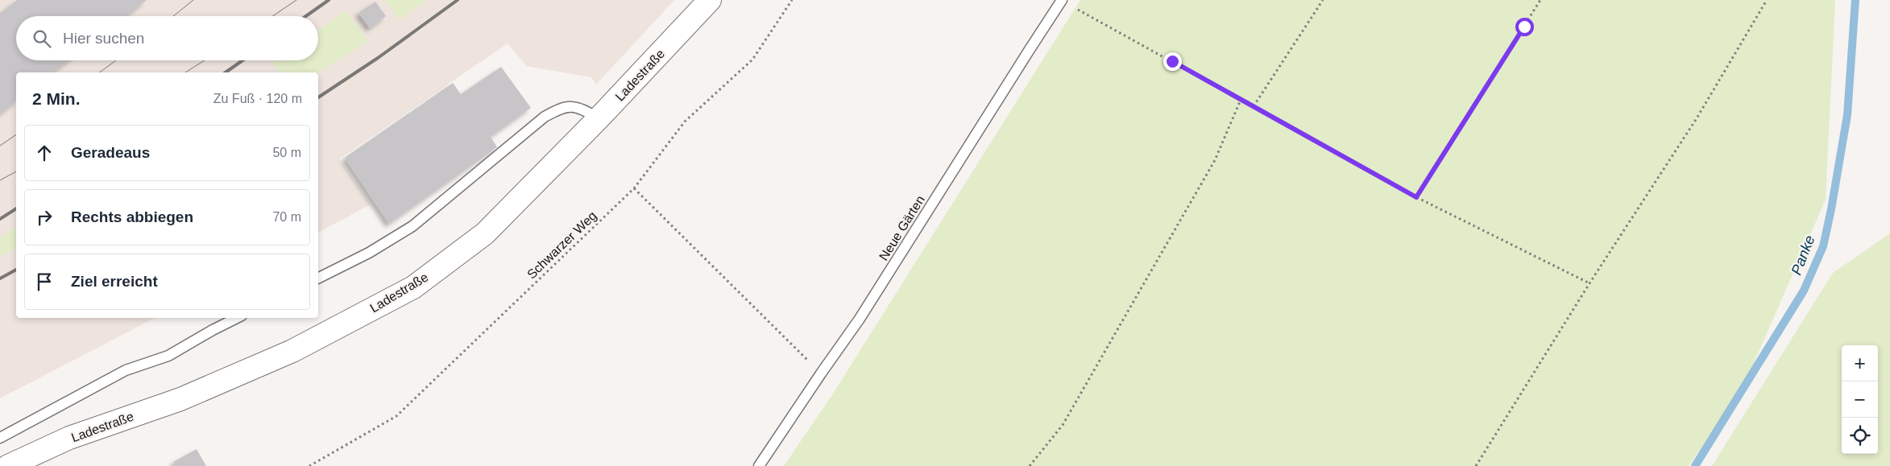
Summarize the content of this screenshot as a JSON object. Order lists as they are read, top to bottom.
{
  "streets": {
    "street": ["Ladestraße"],
    "lane": ["Neue Gärten"],
    "path": ["Schwarzer Weg"]
  },
  "water": ["Panke"],
  "page": {
    "search": "Hier suchen",
    "heading": ["2 Min.", "Zu Fuß · 120 m"],
    "list": [
      ["Geradeaus", "50 m"],
      ["Rechts abbiegen", "70 m"],
      "Ziel erreicht"
    ],
    "map_buttons": ["+", "−"]
  }
}
